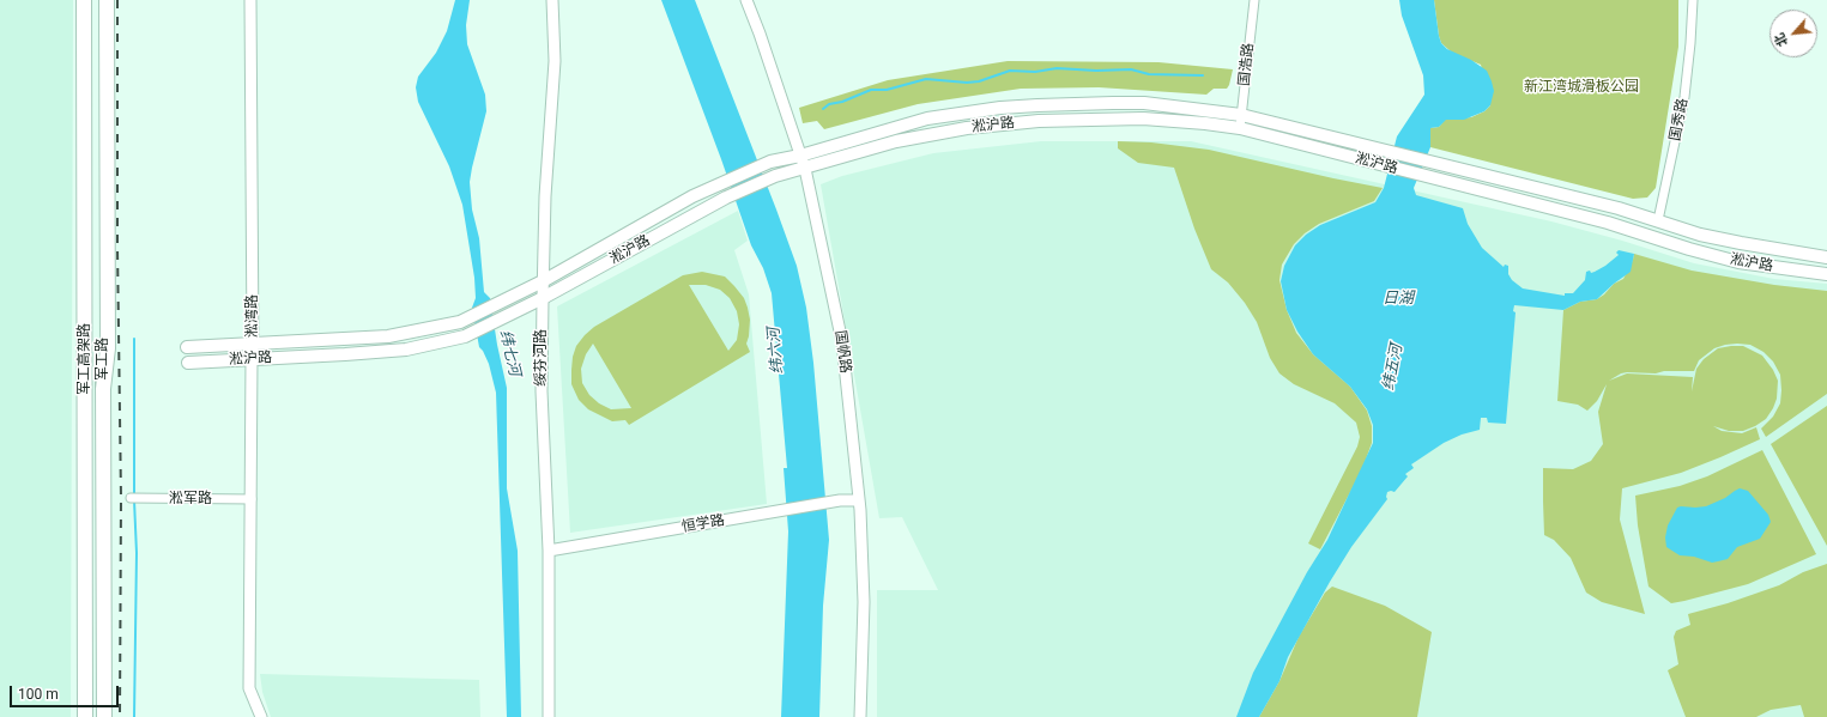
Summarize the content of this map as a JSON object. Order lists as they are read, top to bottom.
{
  "streets": {
    "main road": [
      "国秀路",
      "淞沪路",
      "军工高架路",
      "军工路"
    ],
    "street": [
      "国浩路",
      "淞湾路",
      "国帆路",
      "绥芬河路",
      "淞军路",
      "恒学路"
    ]
  },
  "crossings": [
    ["国浩路", "淞沪路"],
    ["国秀路", "淞沪路"],
    ["淞沪路", "淞湾路"],
    ["淞沪路", "国帆路"],
    ["淞沪路", "绥芬河路"],
    ["淞湾路", "淞军路"],
    ["国帆路", "恒学路"],
    ["绥芬河路", "恒学路"]
  ],
  "water": [
    "日湖",
    "纬六河",
    "纬七河",
    "纬五河"
  ],
  "parks": ["新江湾城滑板公园"],
  "scale_bar": "100 m",
  "north": "bottom left"
}
